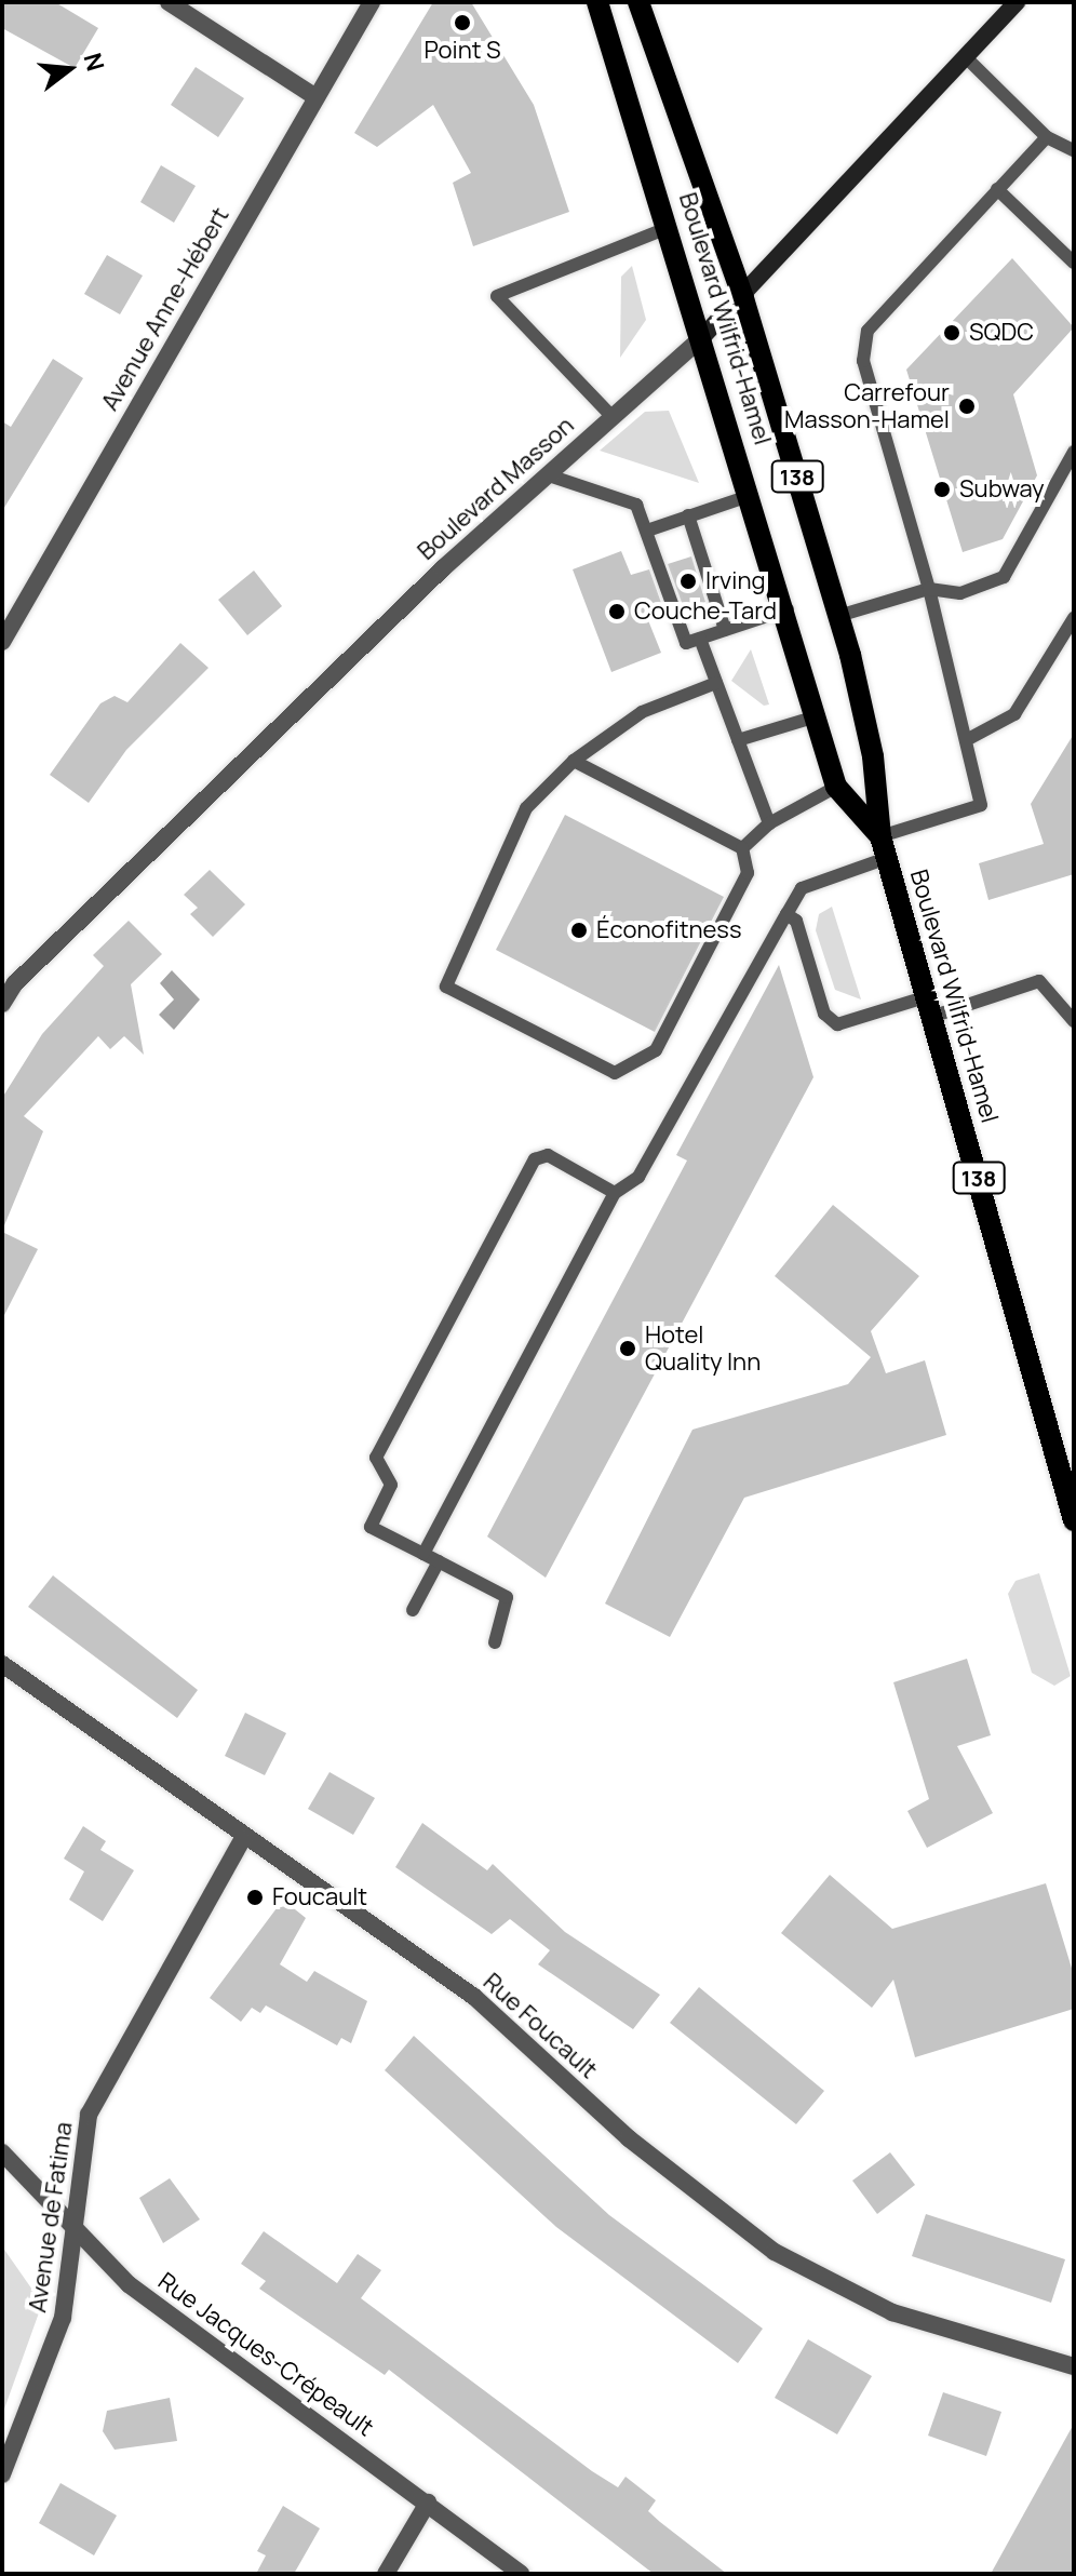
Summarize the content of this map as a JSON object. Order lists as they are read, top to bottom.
{
  "streets": {
    "main road": ["Boulevard Wilfrid-Hamel", "138", "Boulevard Masson"],
    "street": [
      "Avenue Anne-Hébert",
      "Rue Foucault",
      "Avenue de Fatima",
      "Rue Jacques-Crépeault"
    ]
  },
  "crossings": [
    ["Boulevard Wilfrid-Hamel", "Boulevard Masson"],
    ["Rue Foucault", "Avenue de Fatima"],
    ["Avenue de Fatima", "Rue Jacques-Crépeault"]
  ],
  "places": [
    "Point S",
    "SQDC",
    "Carrefour Masson-Hamel",
    "Subway",
    "Irving",
    "Couche-Tard",
    "Éconofitness",
    "Hotel Quality Inn",
    "Foucault"
  ],
  "north": "right"
}
